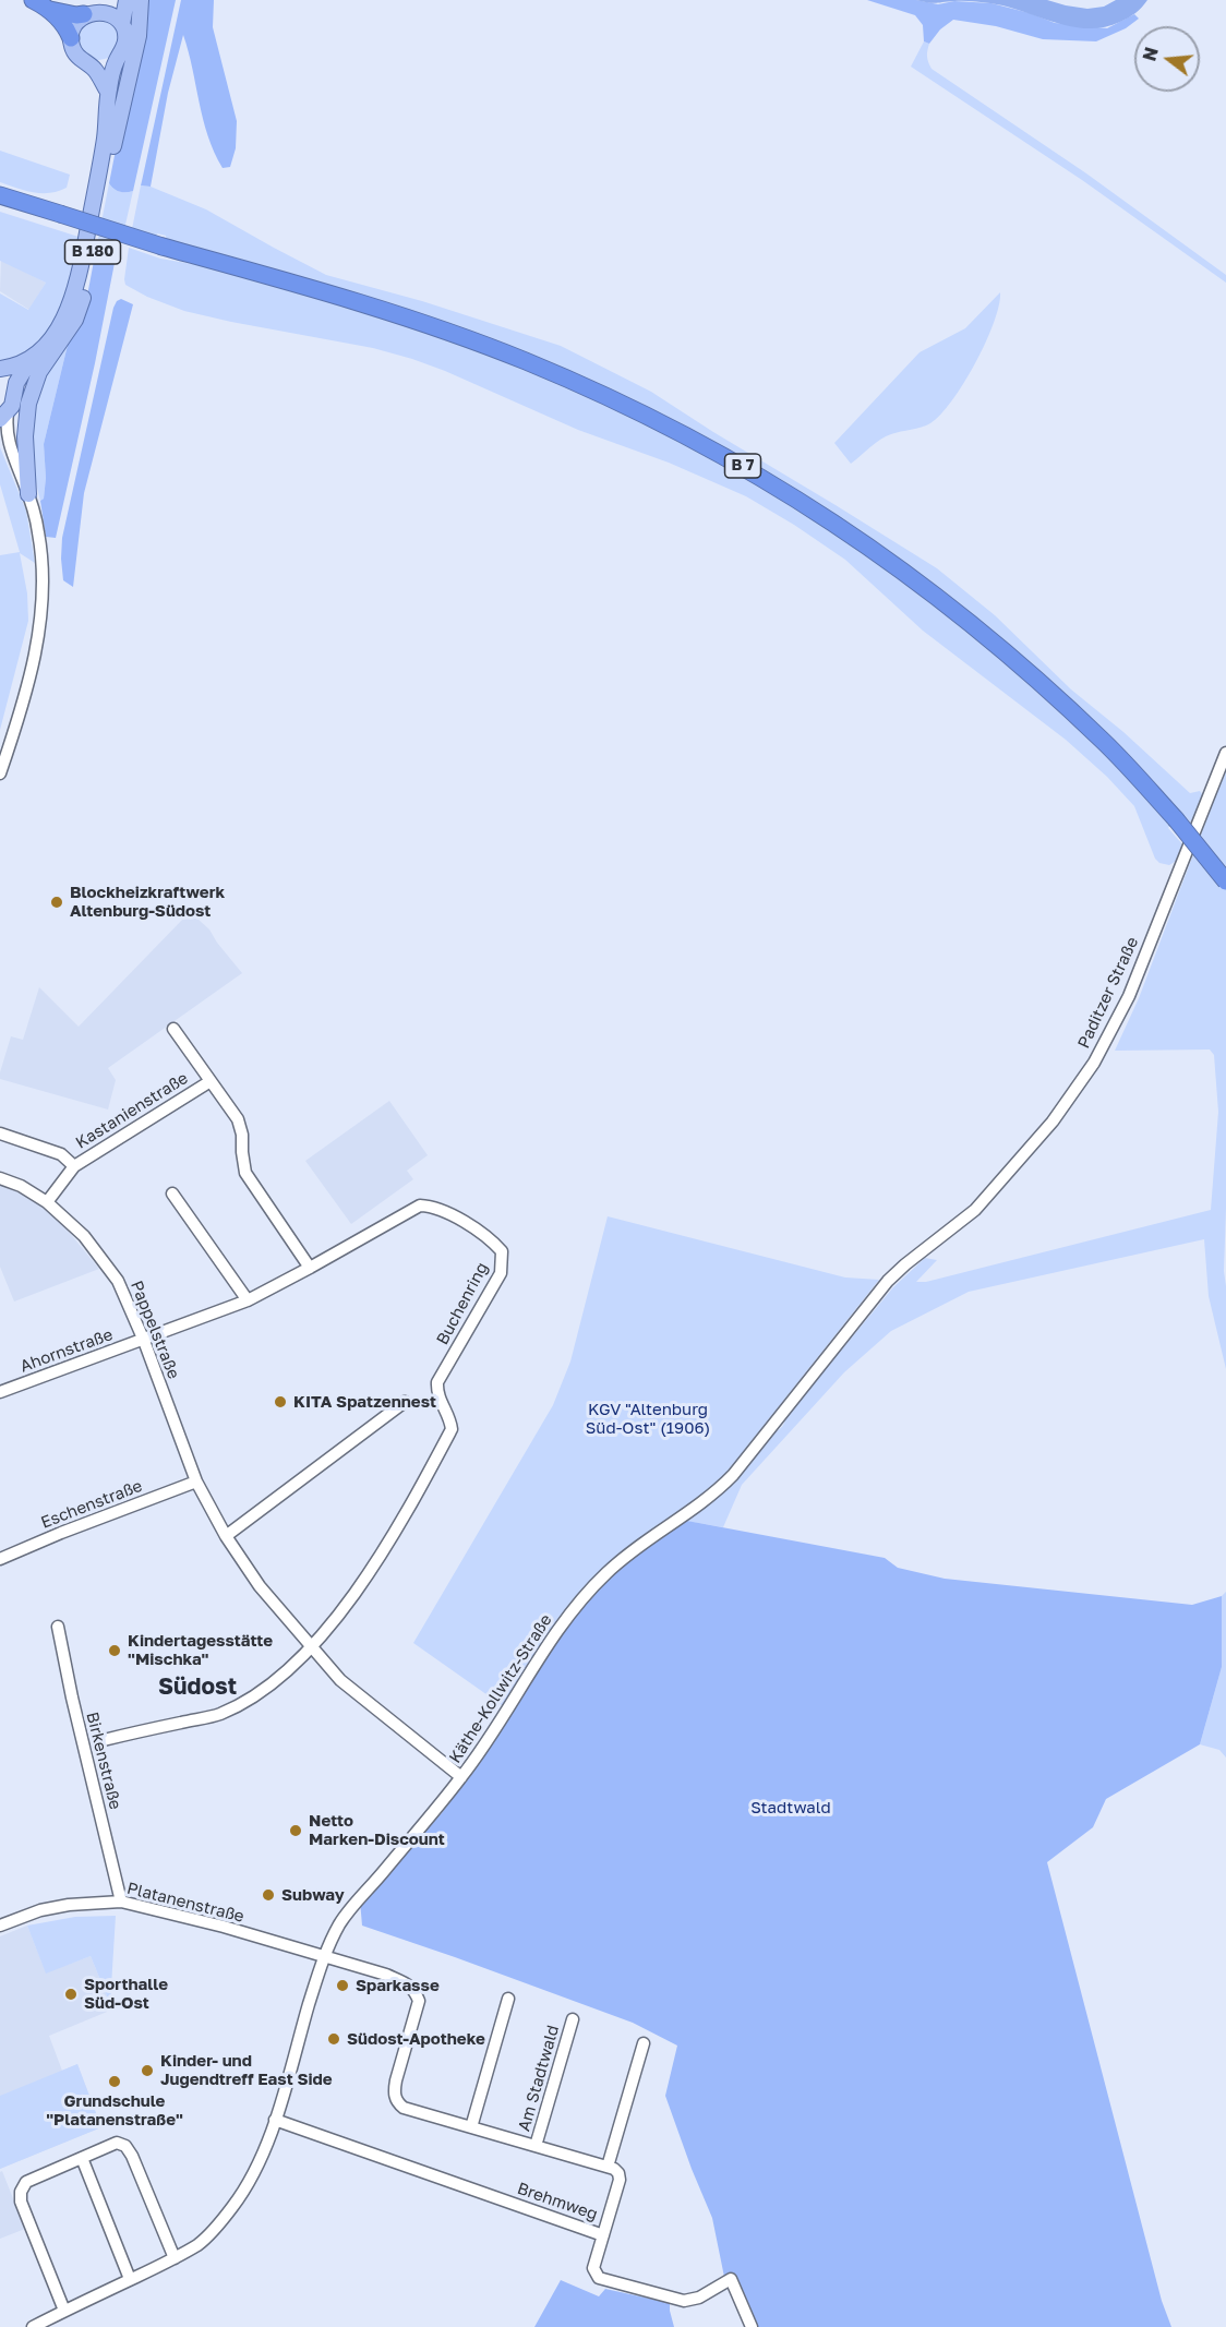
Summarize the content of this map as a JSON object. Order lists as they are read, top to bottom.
{
  "streets": {
    "highway": ["B 7"],
    "main road": ["B 180"],
    "street": [
      "Paditzer Straße",
      "Kastanienstraße",
      "Buchenring",
      "Pappelstraße",
      "Ahornstraße",
      "Eschenstraße",
      "Käthe-Kollwitz-Straße",
      "Birkenstraße",
      "Platanenstraße",
      "Am Stadtwald",
      "Brehmweg"
    ]
  },
  "crossings": [
    ["Paditzer Straße", "Käthe-Kollwitz-Straße"],
    ["Kastanienstraße", "Buchenring"],
    ["Kastanienstraße", "Pappelstraße"],
    ["Buchenring", "Pappelstraße"],
    ["Buchenring", "Ahornstraße"],
    ["Buchenring", "Birkenstraße"],
    ["Pappelstraße", "Ahornstraße"],
    ["Pappelstraße", "Eschenstraße"],
    ["Pappelstraße", "Käthe-Kollwitz-Straße"],
    ["Pappelstraße", "Birkenstraße"],
    ["Käthe-Kollwitz-Straße", "Platanenstraße"],
    ["Käthe-Kollwitz-Straße", "Am Stadtwald"],
    ["Käthe-Kollwitz-Straße", "Brehmweg"],
    ["Birkenstraße", "Platanenstraße"],
    ["Platanenstraße", "Am Stadtwald"]
  ],
  "districts": ["Südost"],
  "parks": ["KGV \"Altenburg Süd-Ost\" (1906)", "Stadtwald"],
  "places": [
    "Blockheizkraftwerk Altenburg-Südost",
    "KITA Spatzennest",
    "Kindertagesstätte \"Mischka\"",
    "Netto Marken-Discount",
    "Subway",
    "Sparkasse",
    "Sporthalle Süd-Ost",
    "Südost-Apotheke",
    "Kinder- und Jugendtreff East Side",
    "Grundschule \"Platanenstraße\""
  ],
  "north": "left"
}
